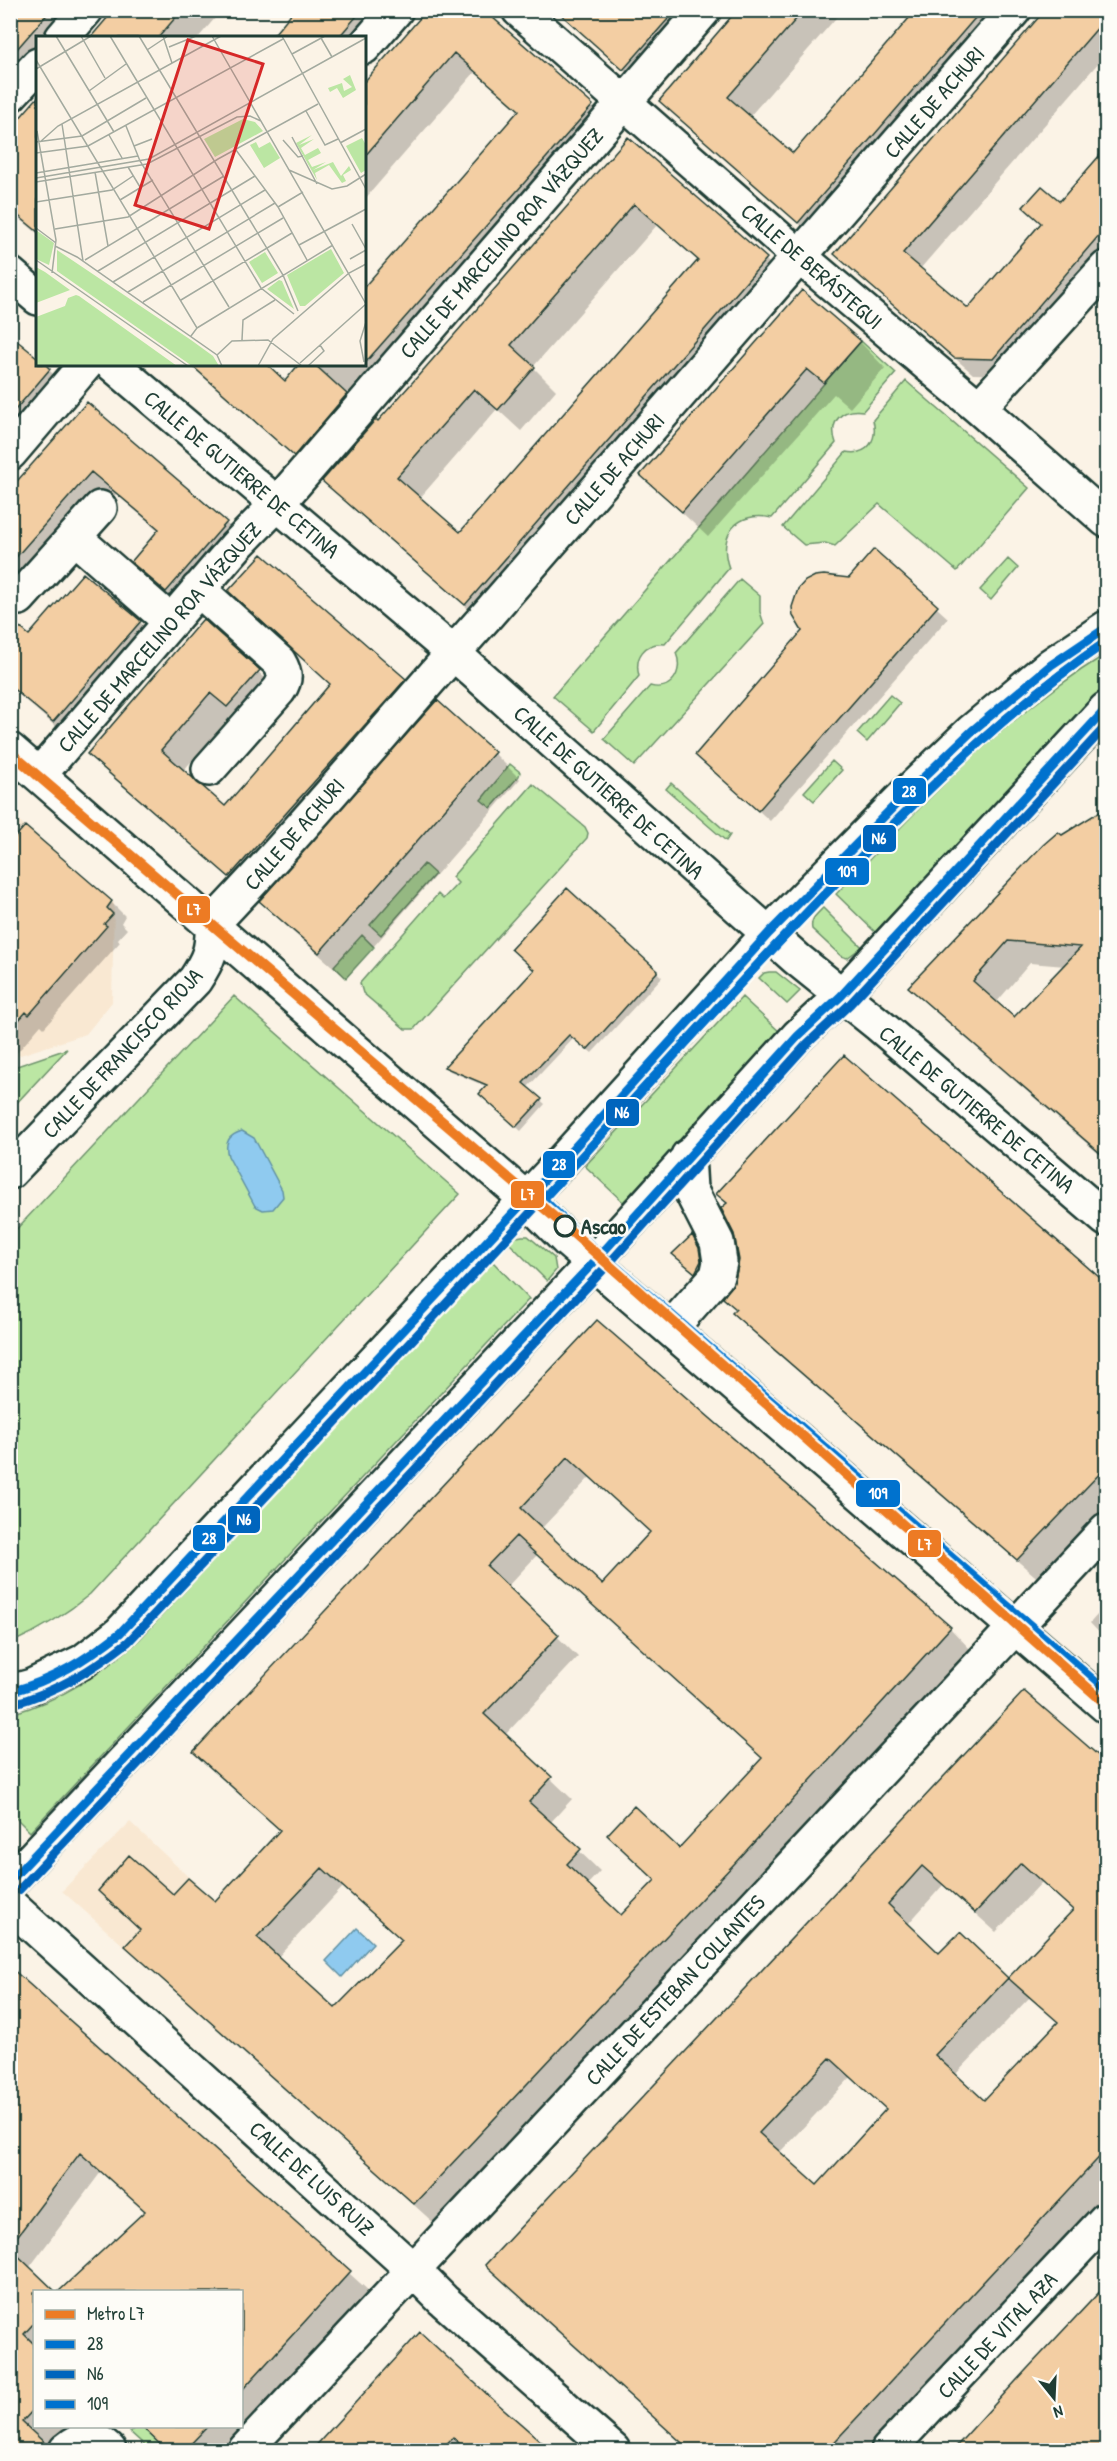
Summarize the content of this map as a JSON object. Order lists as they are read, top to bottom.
{
  "streets": {
    "street": [
      "CALLE DE ACHURI",
      "CALLE DE MARCELINO ROA VÁZQUEZ",
      "CALLE DE BERÁSTEGUI",
      "CALLE DE GUTIERRE DE CETINA",
      "CALLE DE FRANCISCO RIOJA",
      "CALLE DE ESTEBAN COLLANTES",
      "CALLE DE LUIS RUIZ",
      "CALLE DE VITAL AZA"
    ]
  },
  "crossings": [
    ["CALLE DE ACHURI", "CALLE DE BERÁSTEGUI"],
    ["CALLE DE ACHURI", "CALLE DE GUTIERRE DE CETINA"],
    ["CALLE DE ACHURI", "CALLE DE FRANCISCO RIOJA"],
    ["CALLE DE MARCELINO ROA VÁZQUEZ", "CALLE DE BERÁSTEGUI"],
    ["CALLE DE MARCELINO ROA VÁZQUEZ", "CALLE DE GUTIERRE DE CETINA"],
    ["CALLE DE ESTEBAN COLLANTES", "CALLE DE LUIS RUIZ"]
  ],
  "places": ["Ascao"],
  "lines": [
    "transit line 28",
    "transit line N6",
    "transit line 109",
    "metro line L7"
  ],
  "legend": [
    "Metro L7",
    "28",
    "N6",
    "109"
  ],
  "north": "bottom"
}
